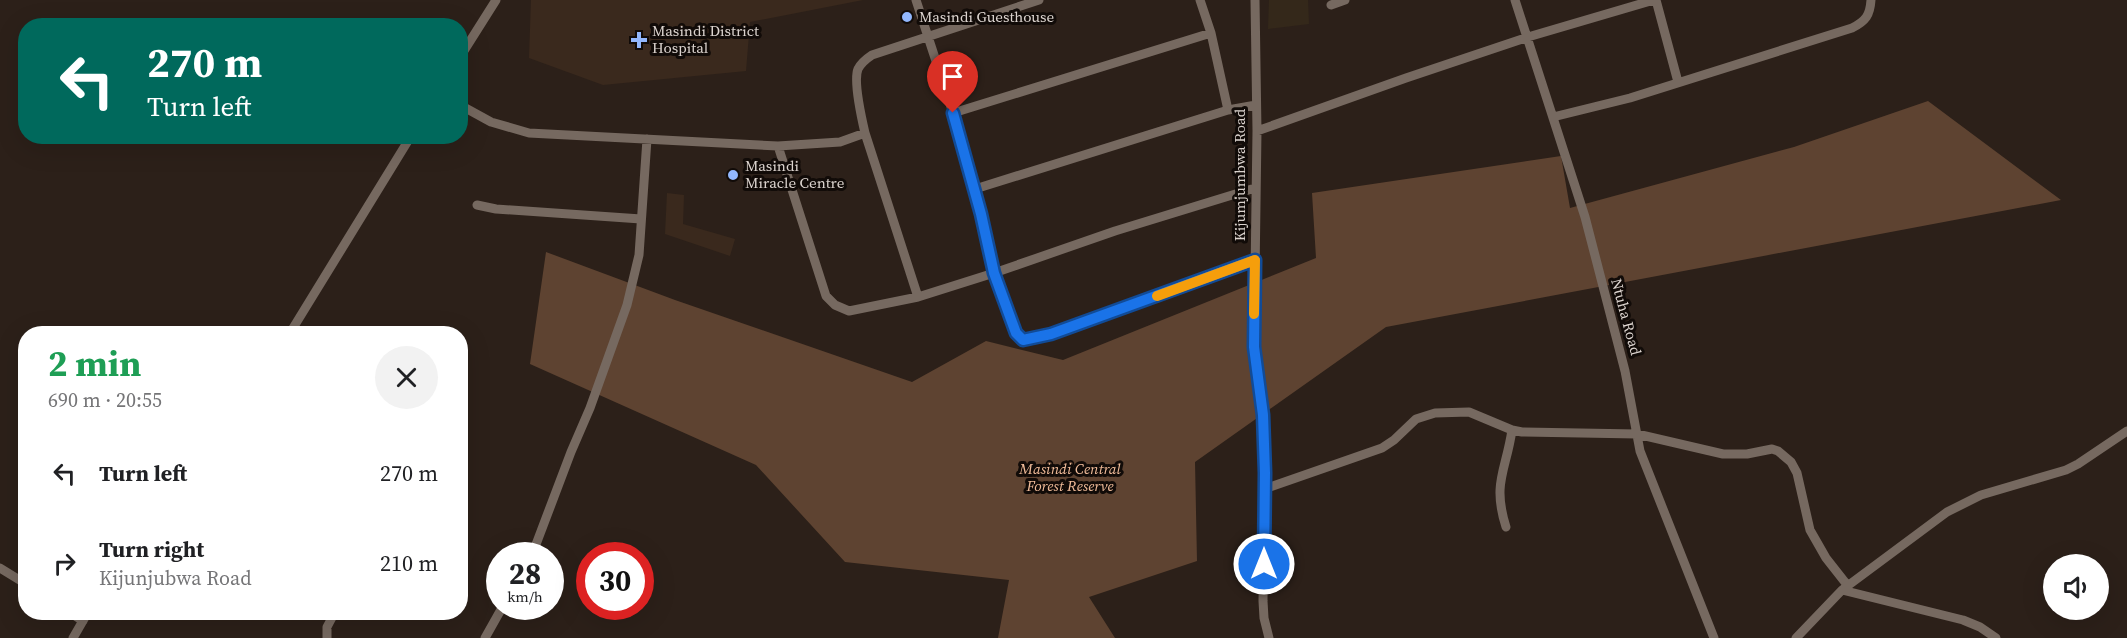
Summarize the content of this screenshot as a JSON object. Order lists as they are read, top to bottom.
{
  "streets": {
    "street": ["Kijumjumbwa Road", "Ntuha Road"]
  },
  "parks": ["Masindi Central Forest Reserve"],
  "places": {
    "other": ["Masindi Guesthouse", "Masindi Miracle Centre"],
    "health": ["Masindi District Hospital"]
  },
  "page": {
    "turn": ["270 m", "Turn left"],
    "heading": ["2 min", "690 m · 20:55"],
    "list": [
      {
        "name": "Turn left",
        "value": "270 m"
      },
      {
        "name": "Turn right",
        "note": "Kijunjubwa Road",
        "value": "210 m"
      }
    ],
    "speed": "28 km/h",
    "limit": "30"
  }
}
